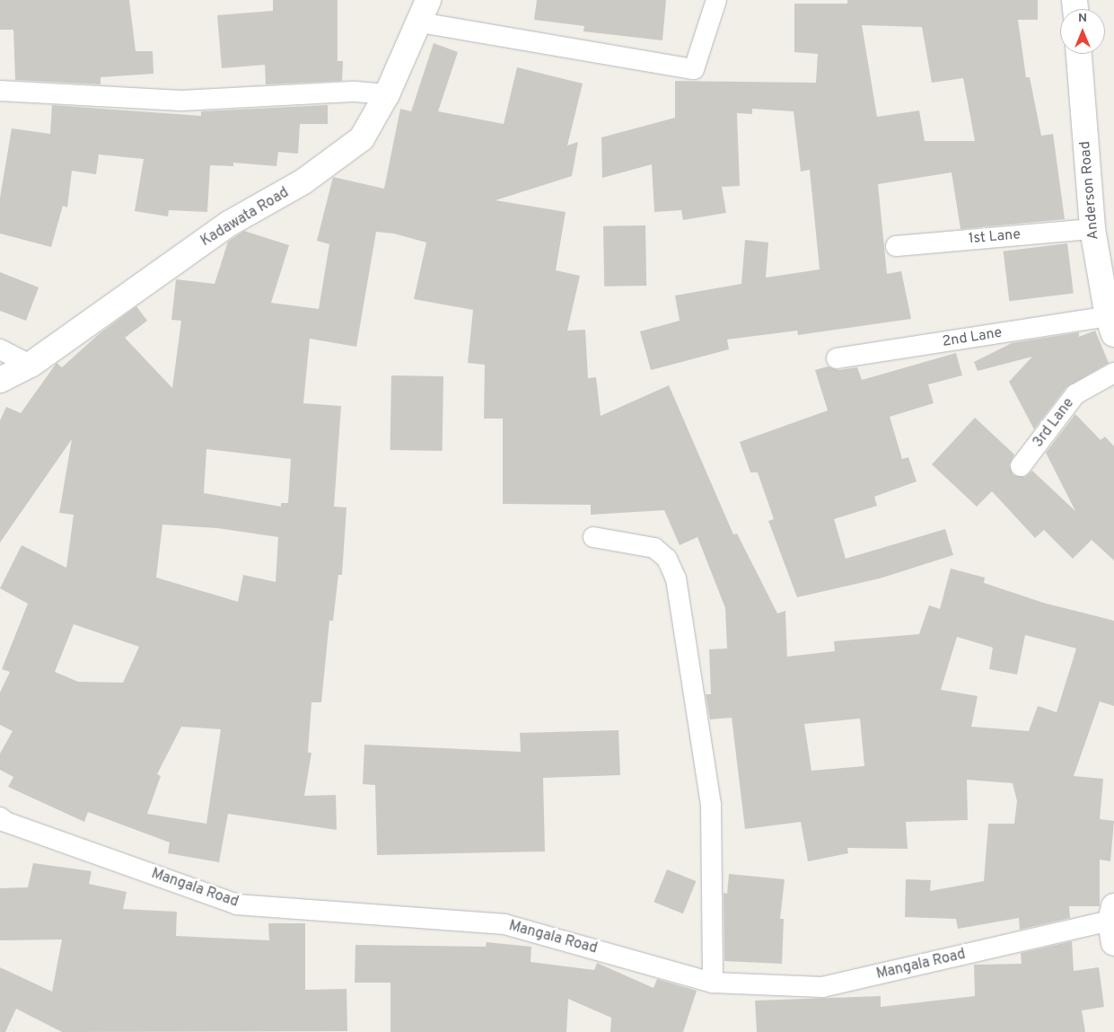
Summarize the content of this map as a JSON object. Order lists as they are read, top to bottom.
{
  "streets": {
    "street": [
      "Anderson Road",
      "Kadawata Road",
      "1st Lane",
      "2nd Lane",
      "3rd Lane",
      "Mangala Road"
    ]
  },
  "crossings": [
    ["Anderson Road", "1st Lane"],
    ["Anderson Road", "2nd Lane"]
  ],
  "north": "top"
}
